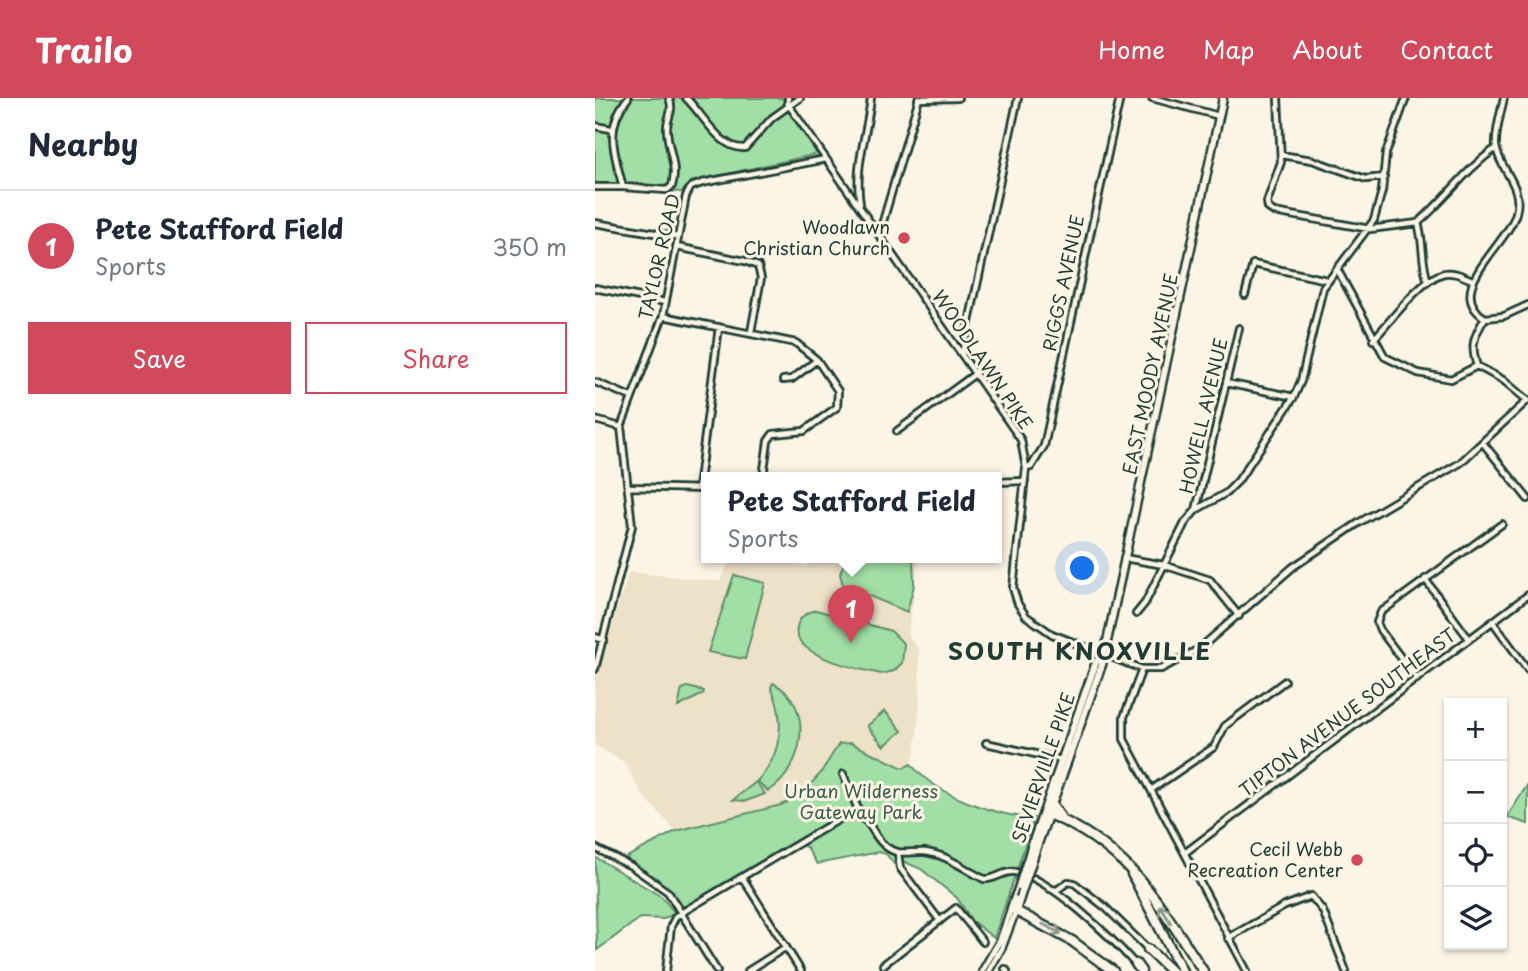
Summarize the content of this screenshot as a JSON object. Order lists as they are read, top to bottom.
{
  "streets": {
    "main road": ["EAST MOODY AVENUE", "SEVIERVILLE PIKE"],
    "street": [
      "TAYLOR ROAD",
      "RIGGS AVENUE",
      "WOODLAWN PIKE",
      "HOWELL AVENUE",
      "TIPTON AVENUE SOUTHEAST"
    ]
  },
  "crossings": [
    ["TAYLOR ROAD", "WOODLAWN PIKE"],
    ["RIGGS AVENUE", "WOODLAWN PIKE"],
    ["WOODLAWN PIKE", "EAST MOODY AVENUE"],
    ["WOODLAWN PIKE", "SEVIERVILLE PIKE"],
    ["EAST MOODY AVENUE", "SEVIERVILLE PIKE"]
  ],
  "districts": ["SOUTH KNOXVILLE"],
  "parks": ["Urban Wilderness Gateway Park"],
  "places": ["Woodlawn Christian Church", "Cecil Webb Recreation Center"],
  "page": {
    "header": "Trailo",
    "nav": [
      "Home",
      "Map",
      "About",
      "Contact"
    ],
    "heading": "Nearby",
    "list": [
      {
        "mark": "1",
        "name": "Pete Stafford Field",
        "note": "Sports",
        "value": "350 m"
      }
    ],
    "buttons": ["Save", "Share"],
    "popup": ["Pete Stafford Field", "Sports"],
    "pins": "1",
    "map_buttons": ["+", "−"]
  }
}
